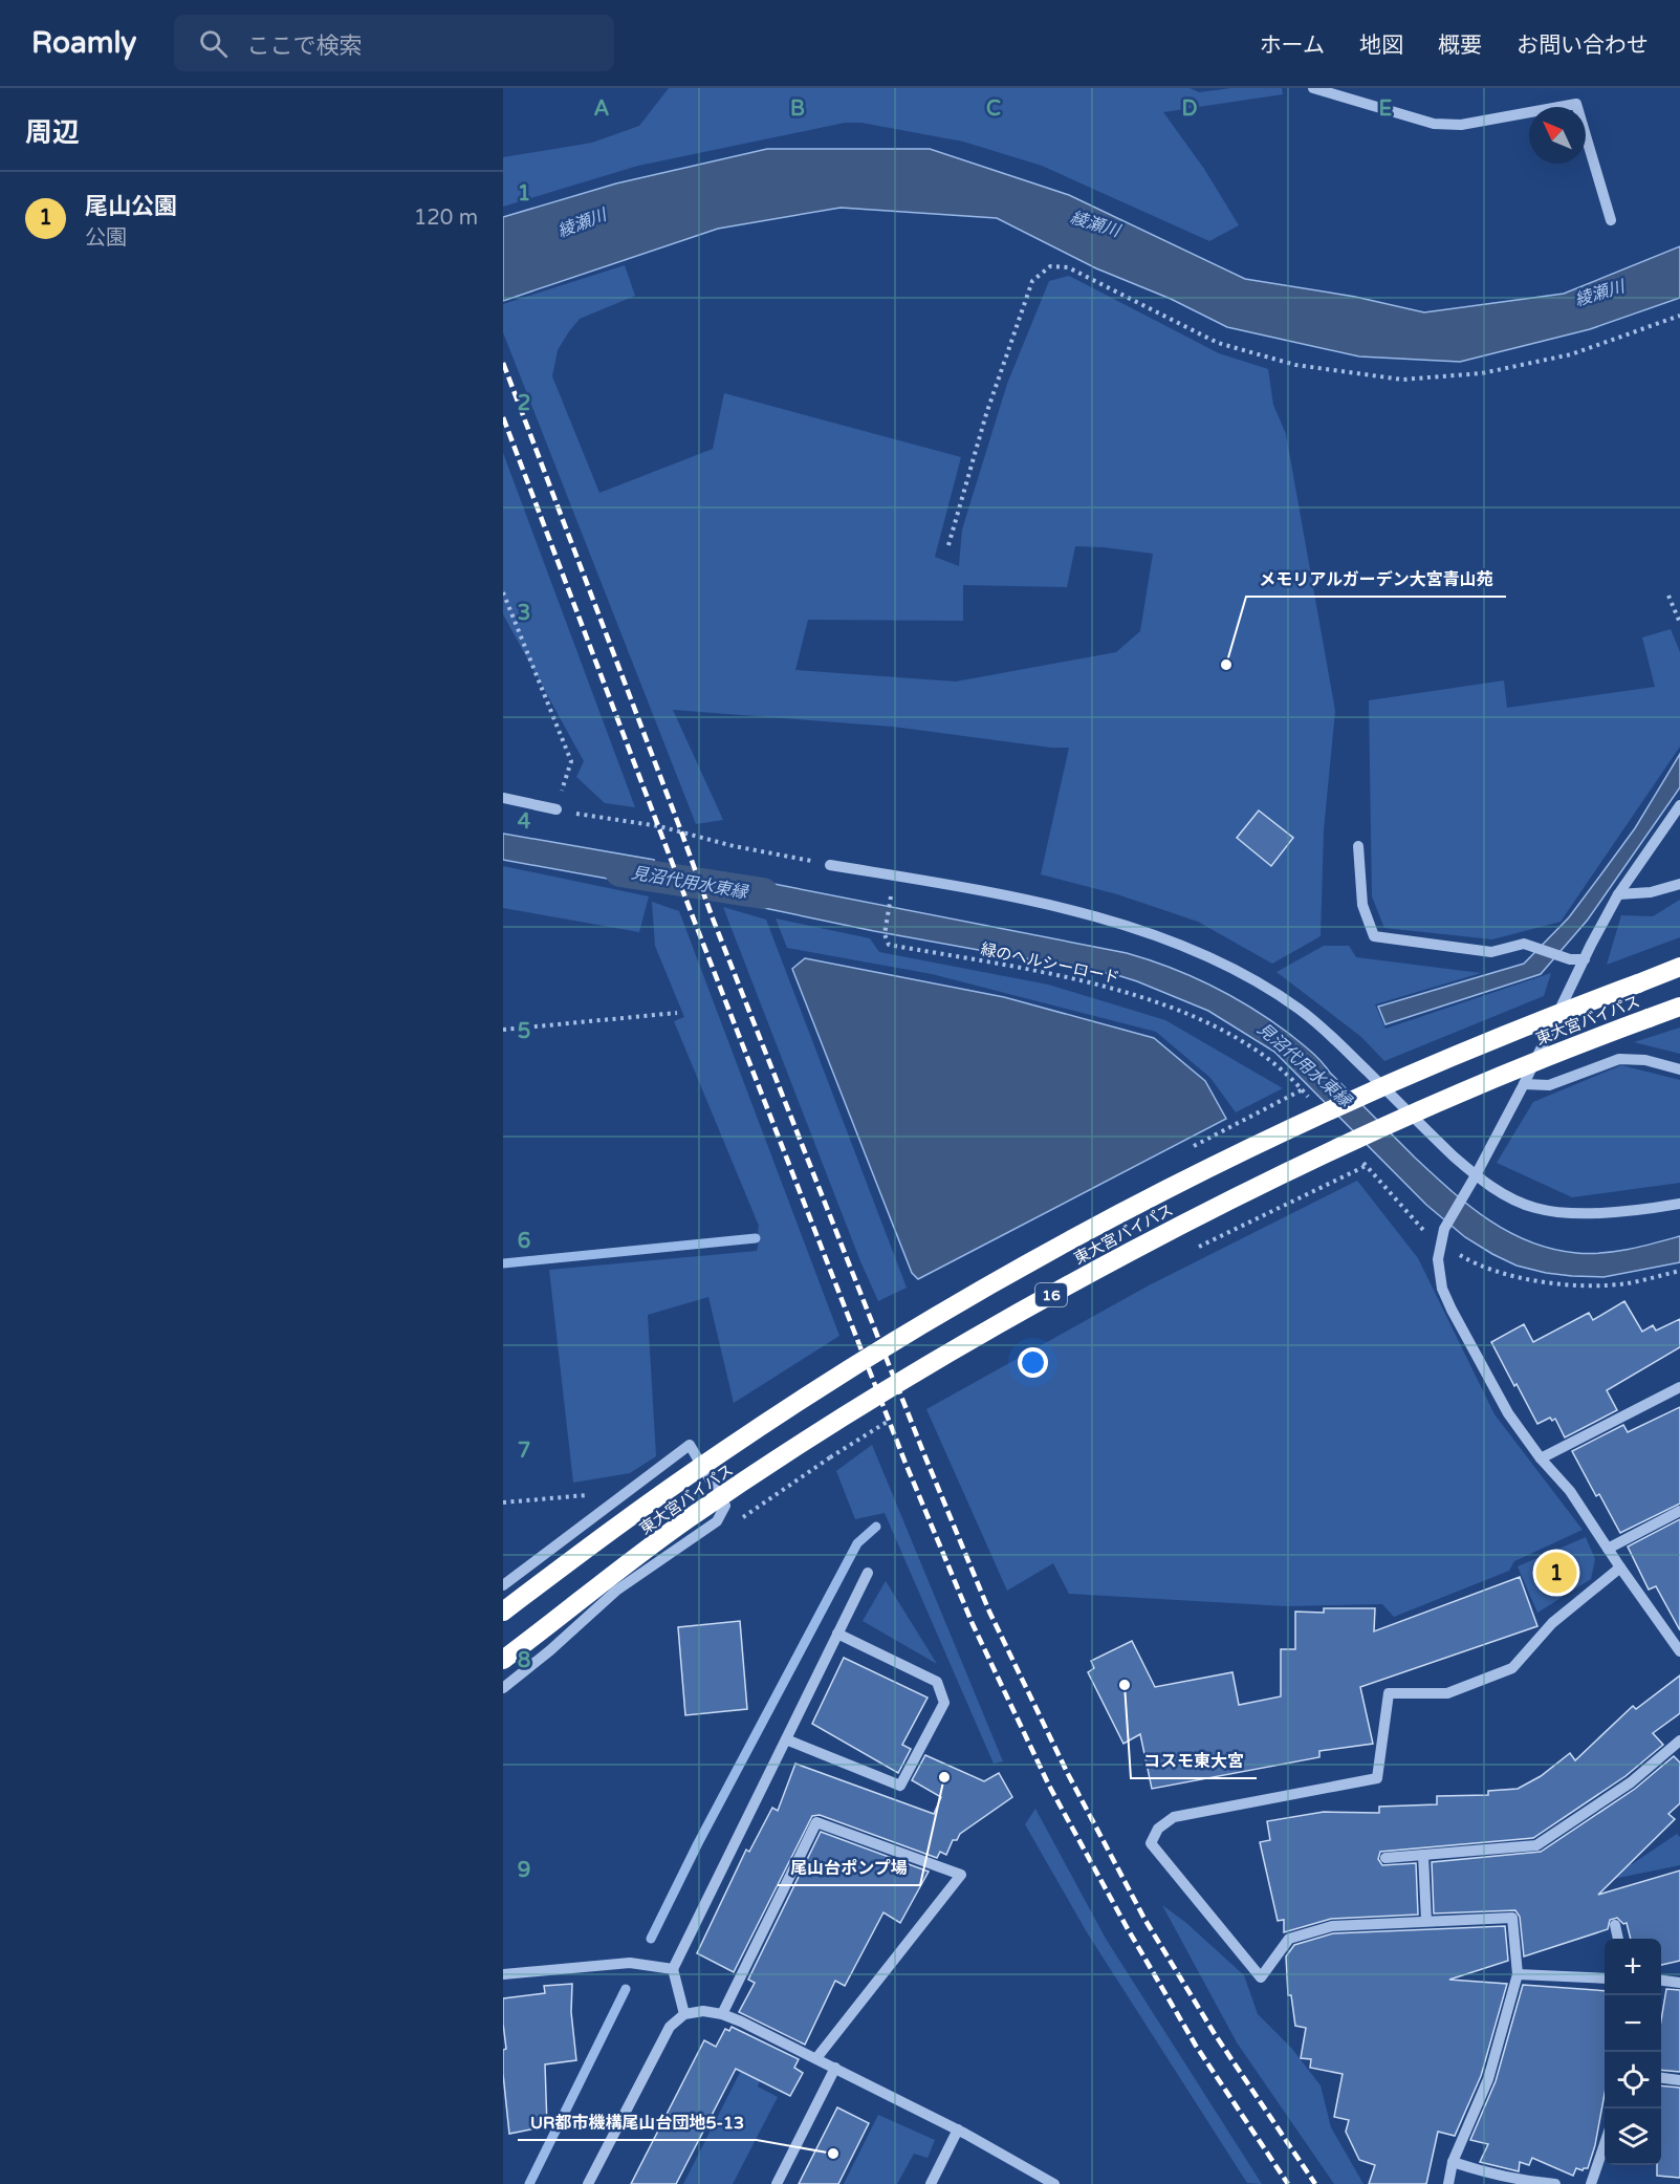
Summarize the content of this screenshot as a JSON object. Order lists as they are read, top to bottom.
{
  "streets": {
    "highway": ["東大宮バイパス", "16"],
    "path": ["緑のヘルシーロード"]
  },
  "water": ["綾瀬川", "見沼代用水東縁"],
  "places": [
    "メモリアルガーデン大宮青山苑",
    "コスモ東大宮",
    "尾山台ポンプ場",
    "UR都市機構尾山台団地5-13"
  ],
  "north": "top left",
  "page": {
    "header": "Roamly",
    "search": "ここで検索",
    "nav": [
      "ホーム",
      "地図",
      "概要",
      "お問い合わせ"
    ],
    "heading": "周辺",
    "list": [
      {
        "mark": "1",
        "name": "尾山公園",
        "note": "公園",
        "value": "120 m"
      }
    ],
    "pins": "1",
    "map_buttons": ["+", "−"]
  },
  "grid": {
    "columns": [
      "A",
      "B",
      "C",
      "D",
      "E"
    ],
    "rows": [
      "1",
      "2",
      "3",
      "4",
      "5",
      "6",
      "7",
      "8",
      "9"
    ]
  }
}
